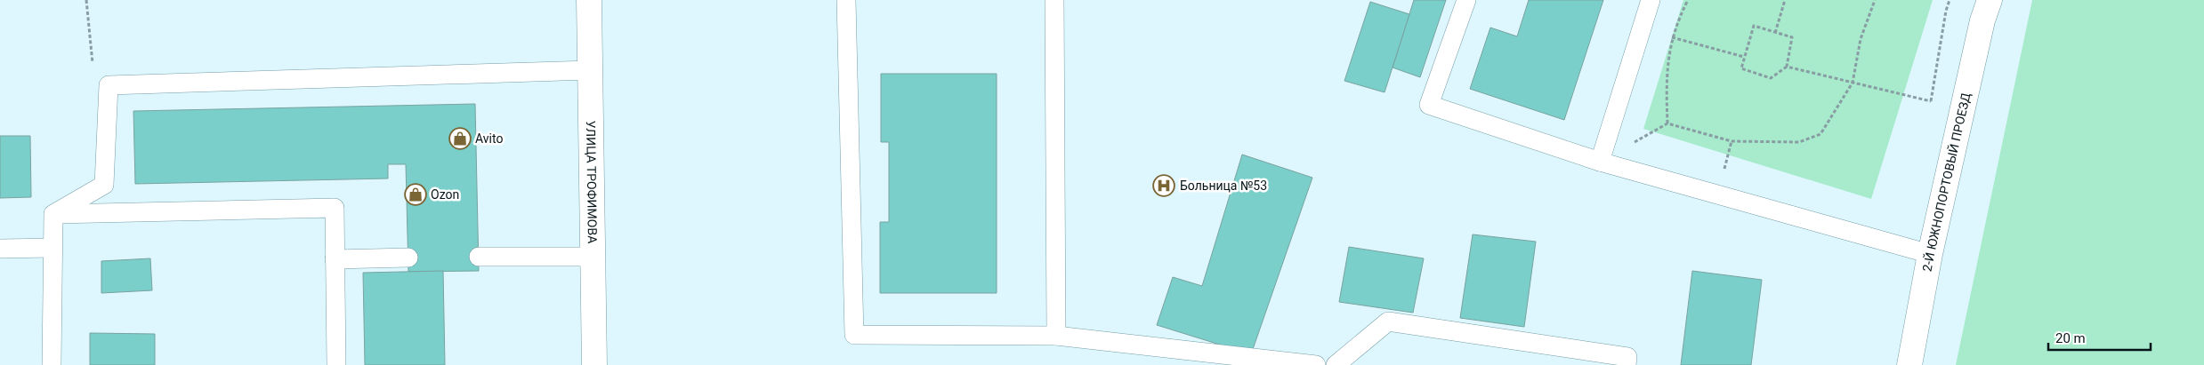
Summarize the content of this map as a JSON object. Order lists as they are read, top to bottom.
{
  "streets": {
    "main road": ["УЛИЦА ТРОФИМОВА", "2-Й ЮЖНОПОРТОВЫЙ ПРОЕЗД"]
  },
  "places": {
    "shop": ["Avito", "Ozon"],
    "hospital": ["Больница №53"]
  },
  "scale_bar": "20 m"
}
